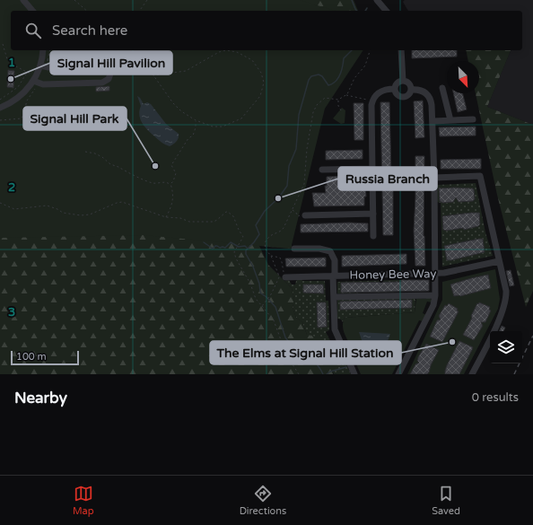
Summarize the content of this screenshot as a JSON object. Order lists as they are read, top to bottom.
{
  "streets": {
    "street": ["Honey Bee Way"]
  },
  "places": [
    "Signal Hill Pavilion",
    "Signal Hill Park",
    "Russia Branch",
    "The Elms at Signal Hill Station"
  ],
  "scale_bar": "100 m",
  "north": "bottom right",
  "page": {
    "search": "Search here",
    "scale": "100 m",
    "heading": ["Nearby", "0 results"],
    "nav": ["Map", "Directions", "Saved"]
  },
  "grid": {
    "rows": ["1", "2", "3"]
  }
}
